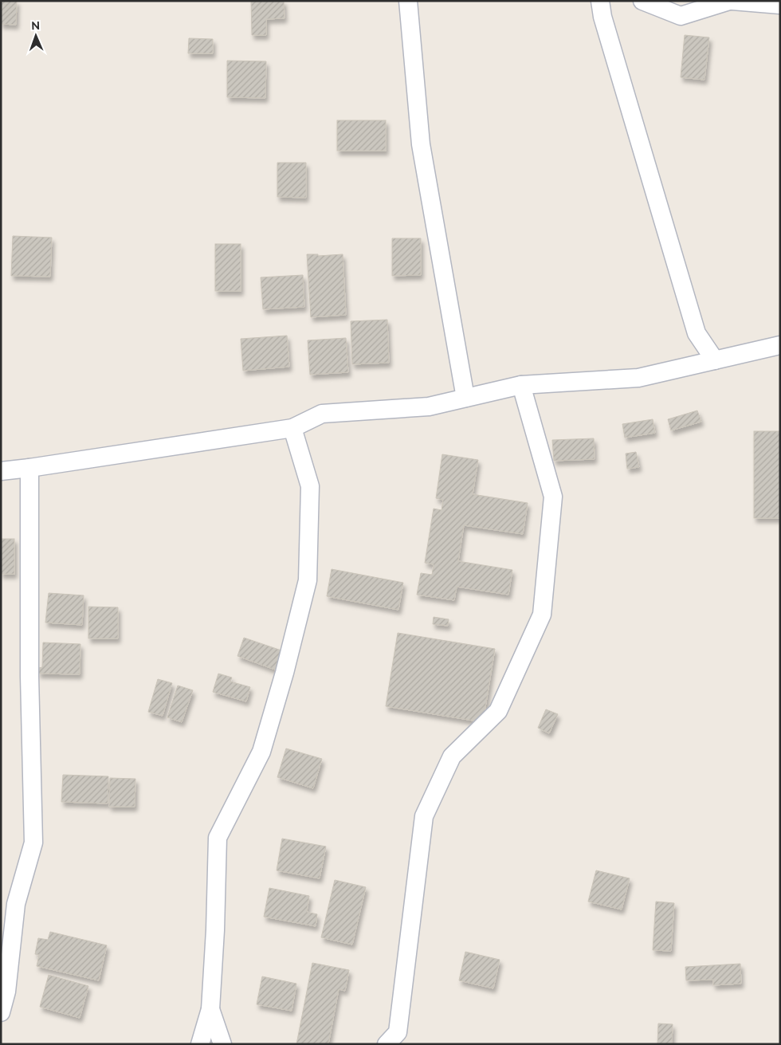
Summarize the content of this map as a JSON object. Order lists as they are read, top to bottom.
{
  "north": "top"
}
